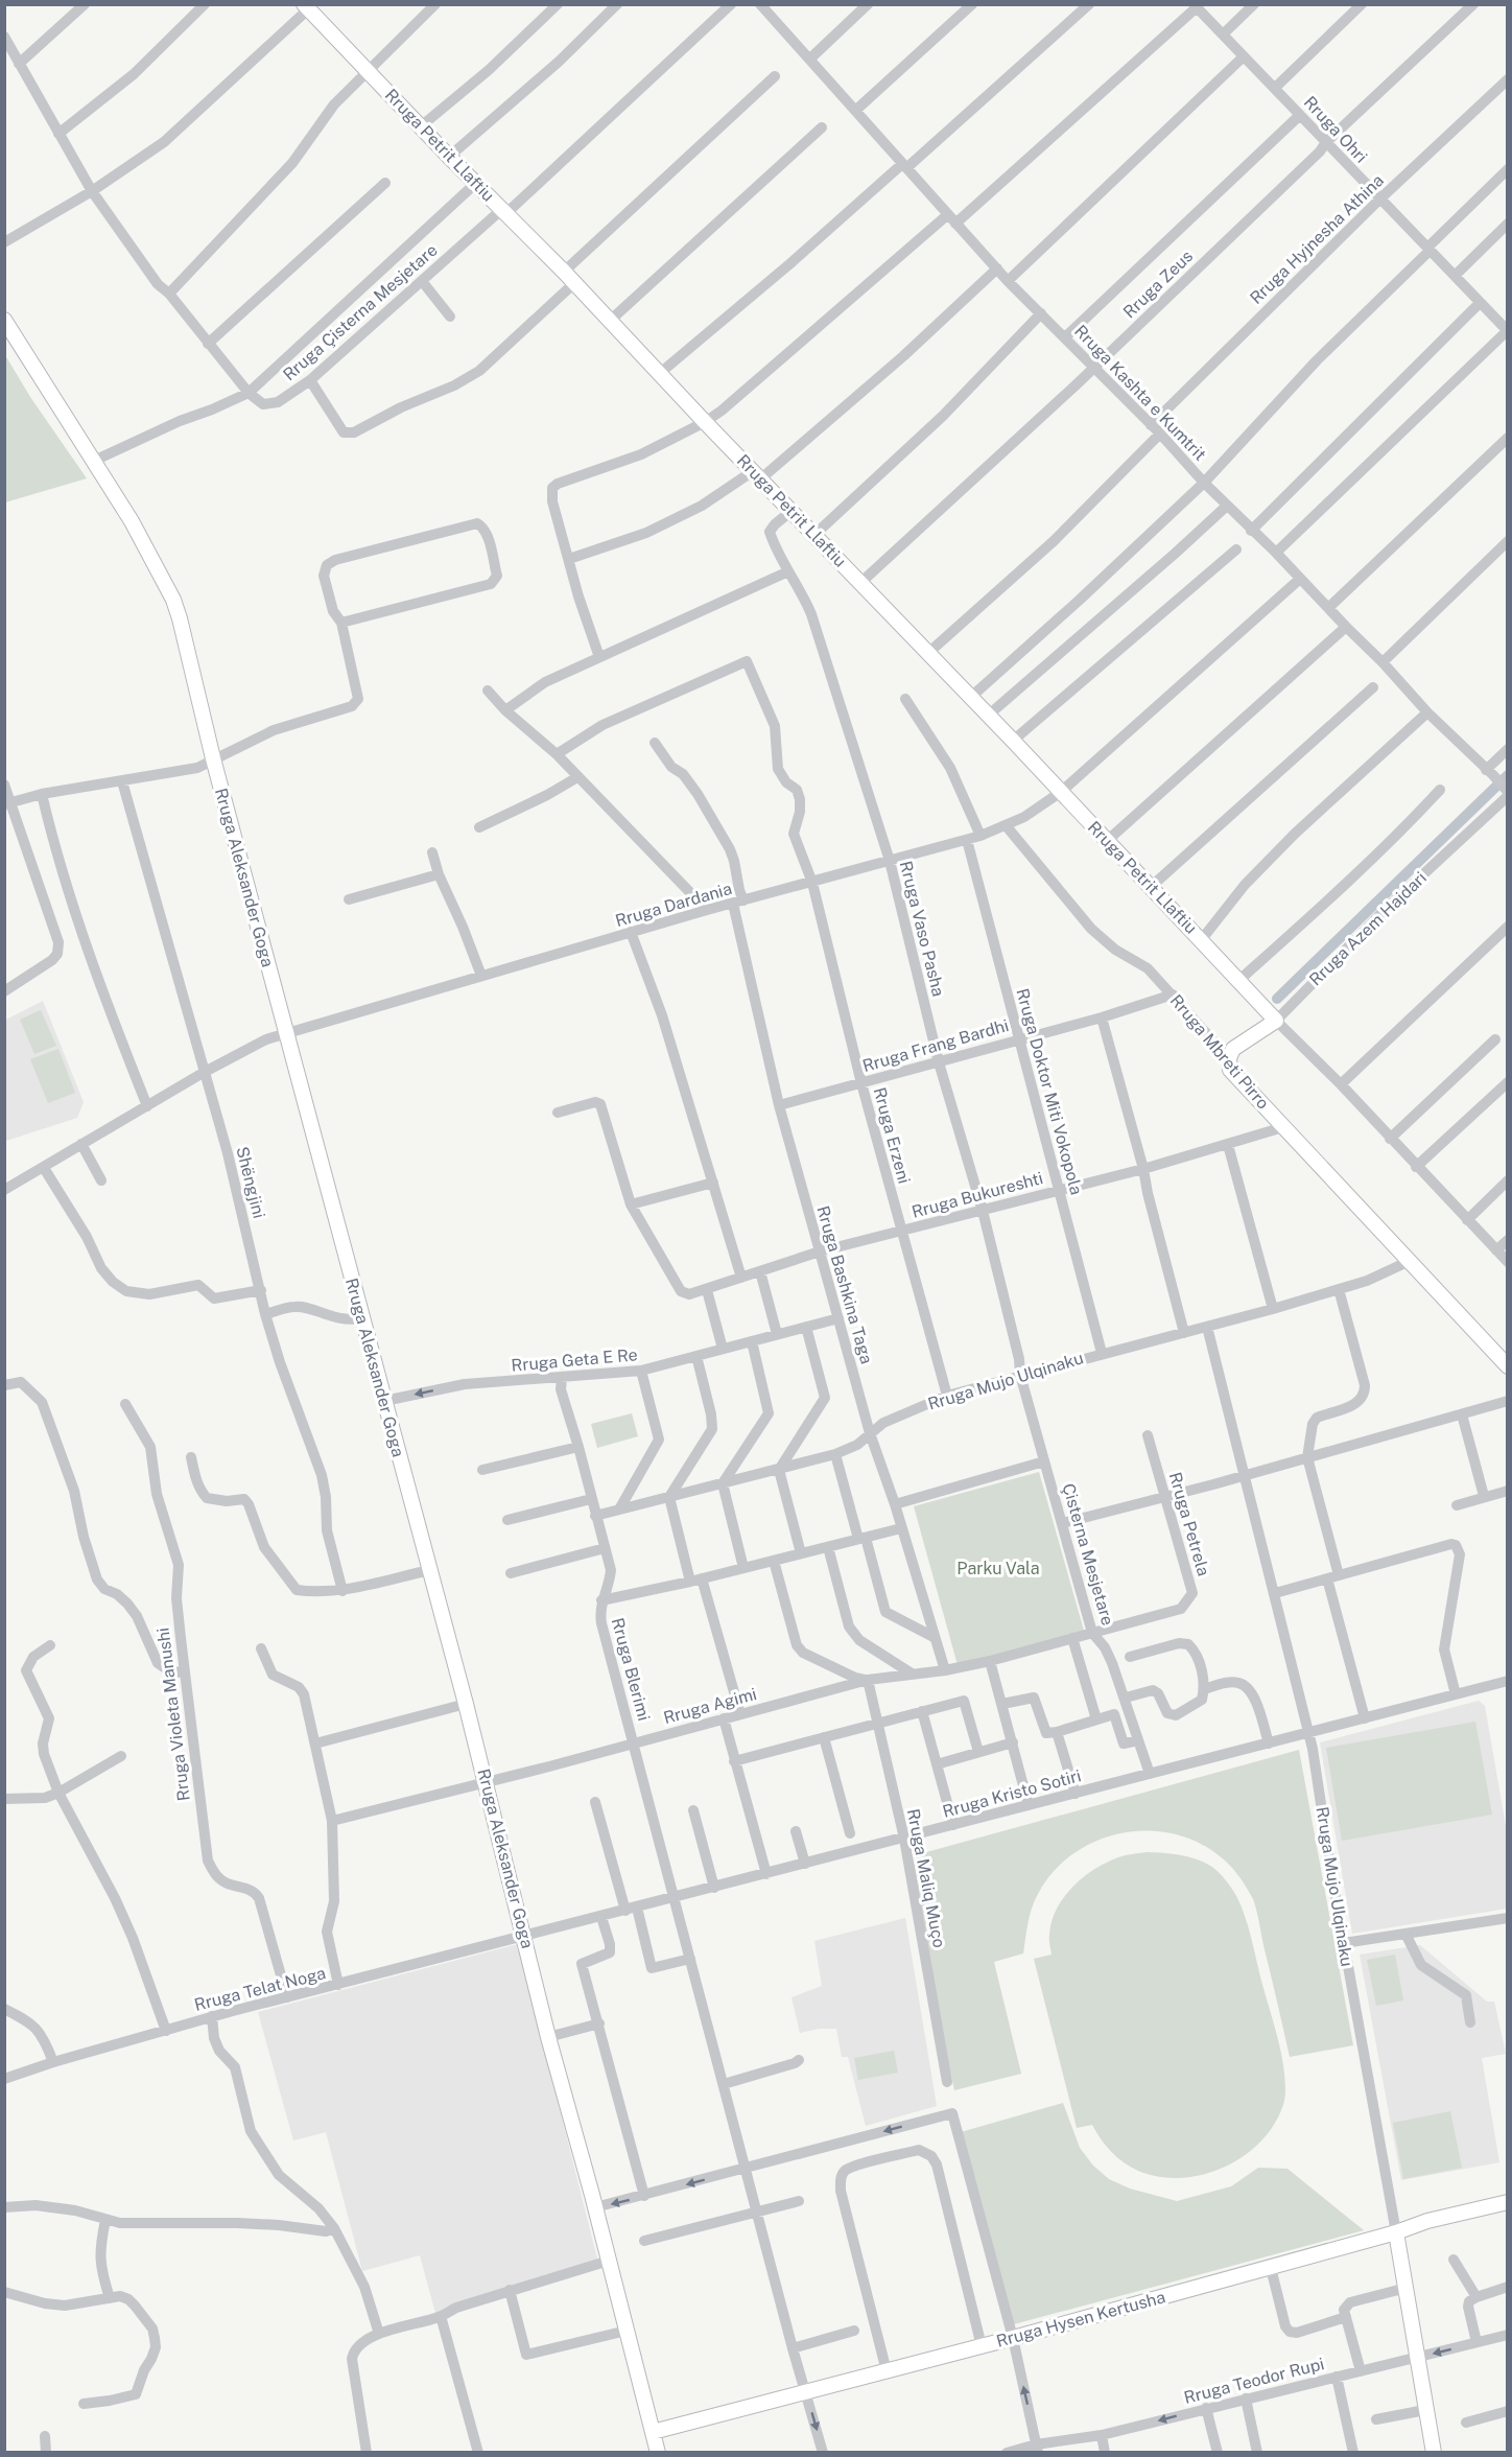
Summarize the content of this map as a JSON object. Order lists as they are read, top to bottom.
{
  "streets": {
    "main road": [
      "Rruga Petrit Llaftiu",
      "Rruga Aleksander Goga",
      "Rruga Azem Hajdari",
      "Rruga Mbreti Pirro",
      "Rruga Mujo Ulqinaku",
      "Rruga Hysen Kertusha"
    ],
    "street": [
      "Rruga Ohri",
      "Rruga Hyjnesha Athina",
      "Rruga Zeus",
      "Rruga Çisterna Mesjetare",
      "Rruga Kashta e Kumtrit",
      "Rruga Dardania",
      "Rruga Vaso Pasha",
      "Rruga Frang Bardhi",
      "Rruga Doktor Miti Vokopola",
      "Rruga Erzeni",
      "Shëngjini",
      "Rruga Bukureshti",
      "Rruga Bashkina Taga",
      "Rruga Geta E Re",
      "Rruga Petrela",
      "Çisterna Mesjetare",
      "Rruga Blerimi",
      "Rruga Agimi",
      "Rruga Violeta Manushi",
      "Rruga Kristo Sotiri",
      "Rruga Maliq Muço",
      "Rruga Telat Noga",
      "Rruga Teodor Rupi"
    ]
  },
  "crossings": [
    ["Rruga Ohri", "Rruga Hyjnesha Athina"],
    ["Rruga Ohri", "Rruga Zeus"],
    ["Rruga Petrit Llaftiu", "Rruga Hyjnesha Athina"],
    ["Rruga Petrit Llaftiu", "Rruga Zeus"],
    ["Rruga Petrit Llaftiu", "Rruga Çisterna Mesjetare"],
    ["Rruga Petrit Llaftiu", "Rruga Dardania"],
    ["Rruga Petrit Llaftiu", "Rruga Vaso Pasha"],
    ["Rruga Petrit Llaftiu", "Rruga Azem Hajdari"],
    ["Rruga Hyjnesha Athina", "Rruga Kashta e Kumtrit"],
    ["Rruga Zeus", "Rruga Kashta e Kumtrit"],
    ["Rruga Kashta e Kumtrit", "Rruga Dardania"],
    ["Rruga Kashta e Kumtrit", "Rruga Azem Hajdari"],
    ["Rruga Aleksander Goga", "Rruga Dardania"],
    ["Rruga Aleksander Goga", "Rruga Geta E Re"],
    ["Rruga Aleksander Goga", "Rruga Agimi"],
    ["Rruga Aleksander Goga", "Rruga Kristo Sotiri"],
    ["Rruga Aleksander Goga", "Rruga Telat Noga"],
    ["Rruga Aleksander Goga", "Rruga Hysen Kertusha"],
    ["Rruga Dardania", "Rruga Vaso Pasha"],
    ["Rruga Dardania", "Rruga Mbreti Pirro"],
    ["Rruga Dardania", "Rruga Doktor Miti Vokopola"],
    ["Rruga Dardania", "Rruga Erzeni"],
    ["Rruga Dardania", "Shëngjini"],
    ["Rruga Dardania", "Rruga Bashkina Taga"],
    ["Rruga Vaso Pasha", "Rruga Frang Bardhi"],
    ["Rruga Vaso Pasha", "Rruga Bukureshti"],
    ["Rruga Vaso Pasha", "Rruga Mujo Ulqinaku"],
    ["Rruga Vaso Pasha", "Çisterna Mesjetare"],
    ["Rruga Azem Hajdari", "Rruga Mbreti Pirro"],
    ["Rruga Frang Bardhi", "Rruga Mbreti Pirro"],
    ["Rruga Frang Bardhi", "Rruga Doktor Miti Vokopola"],
    ["Rruga Frang Bardhi", "Rruga Erzeni"],
    ["Rruga Frang Bardhi", "Rruga Bashkina Taga"],
    ["Rruga Mbreti Pirro", "Rruga Bukureshti"],
    ["Rruga Mbreti Pirro", "Rruga Mujo Ulqinaku"],
    ["Rruga Doktor Miti Vokopola", "Rruga Bukureshti"],
    ["Rruga Doktor Miti Vokopola", "Rruga Mujo Ulqinaku"],
    ["Rruga Erzeni", "Rruga Bukureshti"],
    ["Rruga Erzeni", "Rruga Mujo Ulqinaku"],
    ["Rruga Bukureshti", "Rruga Bashkina Taga"],
    ["Rruga Bashkina Taga", "Rruga Geta E Re"],
    ["Rruga Bashkina Taga", "Rruga Mujo Ulqinaku"],
    ["Rruga Bashkina Taga", "Rruga Agimi"],
    ["Rruga Geta E Re", "Rruga Blerimi"],
    ["Rruga Mujo Ulqinaku", "Çisterna Mesjetare"],
    ["Rruga Mujo Ulqinaku", "Rruga Blerimi"],
    ["Rruga Mujo Ulqinaku", "Rruga Kristo Sotiri"],
    ["Rruga Mujo Ulqinaku", "Rruga Hysen Kertusha"],
    ["Rruga Mujo Ulqinaku", "Rruga Teodor Rupi"],
    ["Rruga Petrela", "Çisterna Mesjetare"],
    ["Rruga Petrela", "Rruga Agimi"],
    ["Çisterna Mesjetare", "Rruga Kristo Sotiri"],
    ["Rruga Blerimi", "Rruga Agimi"],
    ["Rruga Blerimi", "Rruga Kristo Sotiri"],
    ["Rruga Blerimi", "Rruga Hysen Kertusha"],
    ["Rruga Agimi", "Rruga Maliq Muço"],
    ["Rruga Violeta Manushi", "Rruga Telat Noga"],
    ["Rruga Kristo Sotiri", "Rruga Maliq Muço"],
    ["Rruga Kristo Sotiri", "Rruga Telat Noga"]
  ],
  "parks": ["Parku Vala"]
}
